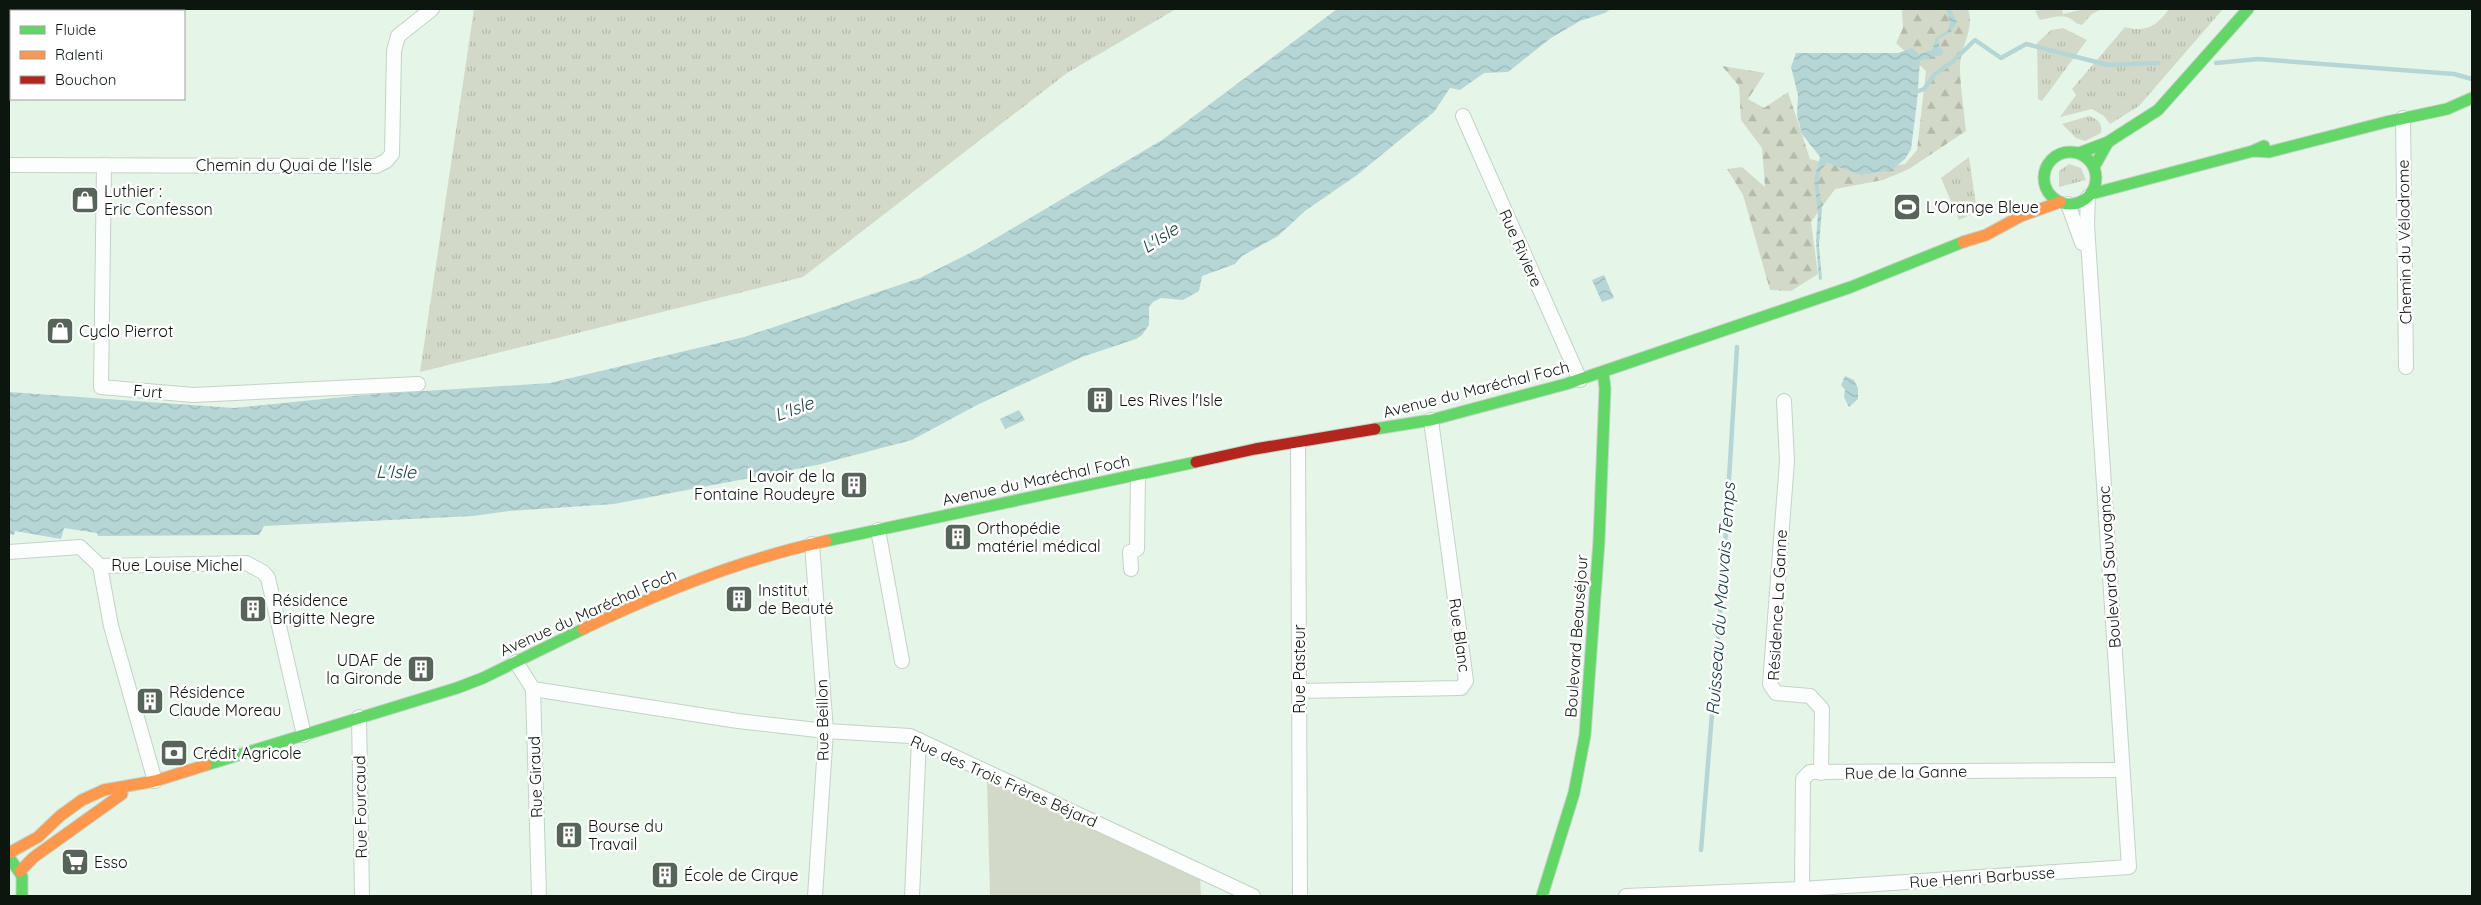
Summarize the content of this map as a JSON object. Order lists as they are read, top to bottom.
{
  "streets": {
    "main road": ["Avenue du Maréchal Foch", "Boulevard Beauséjour"],
    "street": [
      "Chemin du Quai de l'Isle",
      "Chemin du Vélodrome",
      "Rue Riviere",
      "Furt",
      "Rue Louise Michel",
      "Boulevard Sauvagnac",
      "Résidence La Ganne",
      "Rue Blanc",
      "Rue Pasteur",
      "Rue Beillon",
      "Rue de la Ganne",
      "Rue Giraud",
      "Rue des Trois Frères Béjard",
      "Rue Fourcaud",
      "Rue Henri Barbusse"
    ]
  },
  "crossings": [
    ["Chemin du Quai de l'Isle", "Furt"],
    ["Rue Riviere", "Avenue du Maréchal Foch"],
    ["Avenue du Maréchal Foch", "Rue Louise Michel"],
    ["Avenue du Maréchal Foch", "Boulevard Sauvagnac"],
    ["Avenue du Maréchal Foch", "Rue Blanc"],
    ["Avenue du Maréchal Foch", "Boulevard Beauséjour"],
    ["Avenue du Maréchal Foch", "Rue Pasteur"],
    ["Avenue du Maréchal Foch", "Rue Beillon"],
    ["Avenue du Maréchal Foch", "Rue Fourcaud"],
    ["Boulevard Sauvagnac", "Rue de la Ganne"],
    ["Boulevard Sauvagnac", "Rue Henri Barbusse"],
    ["Résidence La Ganne", "Rue de la Ganne"],
    ["Rue Blanc", "Rue Pasteur"],
    ["Rue Beillon", "Rue des Trois Frères Béjard"],
    ["Rue de la Ganne", "Rue Henri Barbusse"],
    ["Rue Giraud", "Rue des Trois Frères Béjard"]
  ],
  "water": ["L'Isle", "Ruisseau du Mauvais Temps"],
  "places": {
    "shop": ["Luthier : Eric Confesson", "Cyclo Pierrot"],
    "sports": ["L'Orange Bleue"],
    "building": [
      "Les Rives l'Isle",
      "Lavoir de la Fontaine Roudeyre",
      "Orthopédie matériel médical",
      "Institut de Beauté",
      "Résidence Brigitte Negre",
      "UDAF de la Gironde",
      "Résidence Claude Moreau",
      "Bourse du Travail",
      "École de Cirque"
    ],
    "bank": ["Crédit Agricole"],
    "supermarket": ["Esso"]
  },
  "legend": ["Fluide", "Ralenti", "Bouchon"]
}
